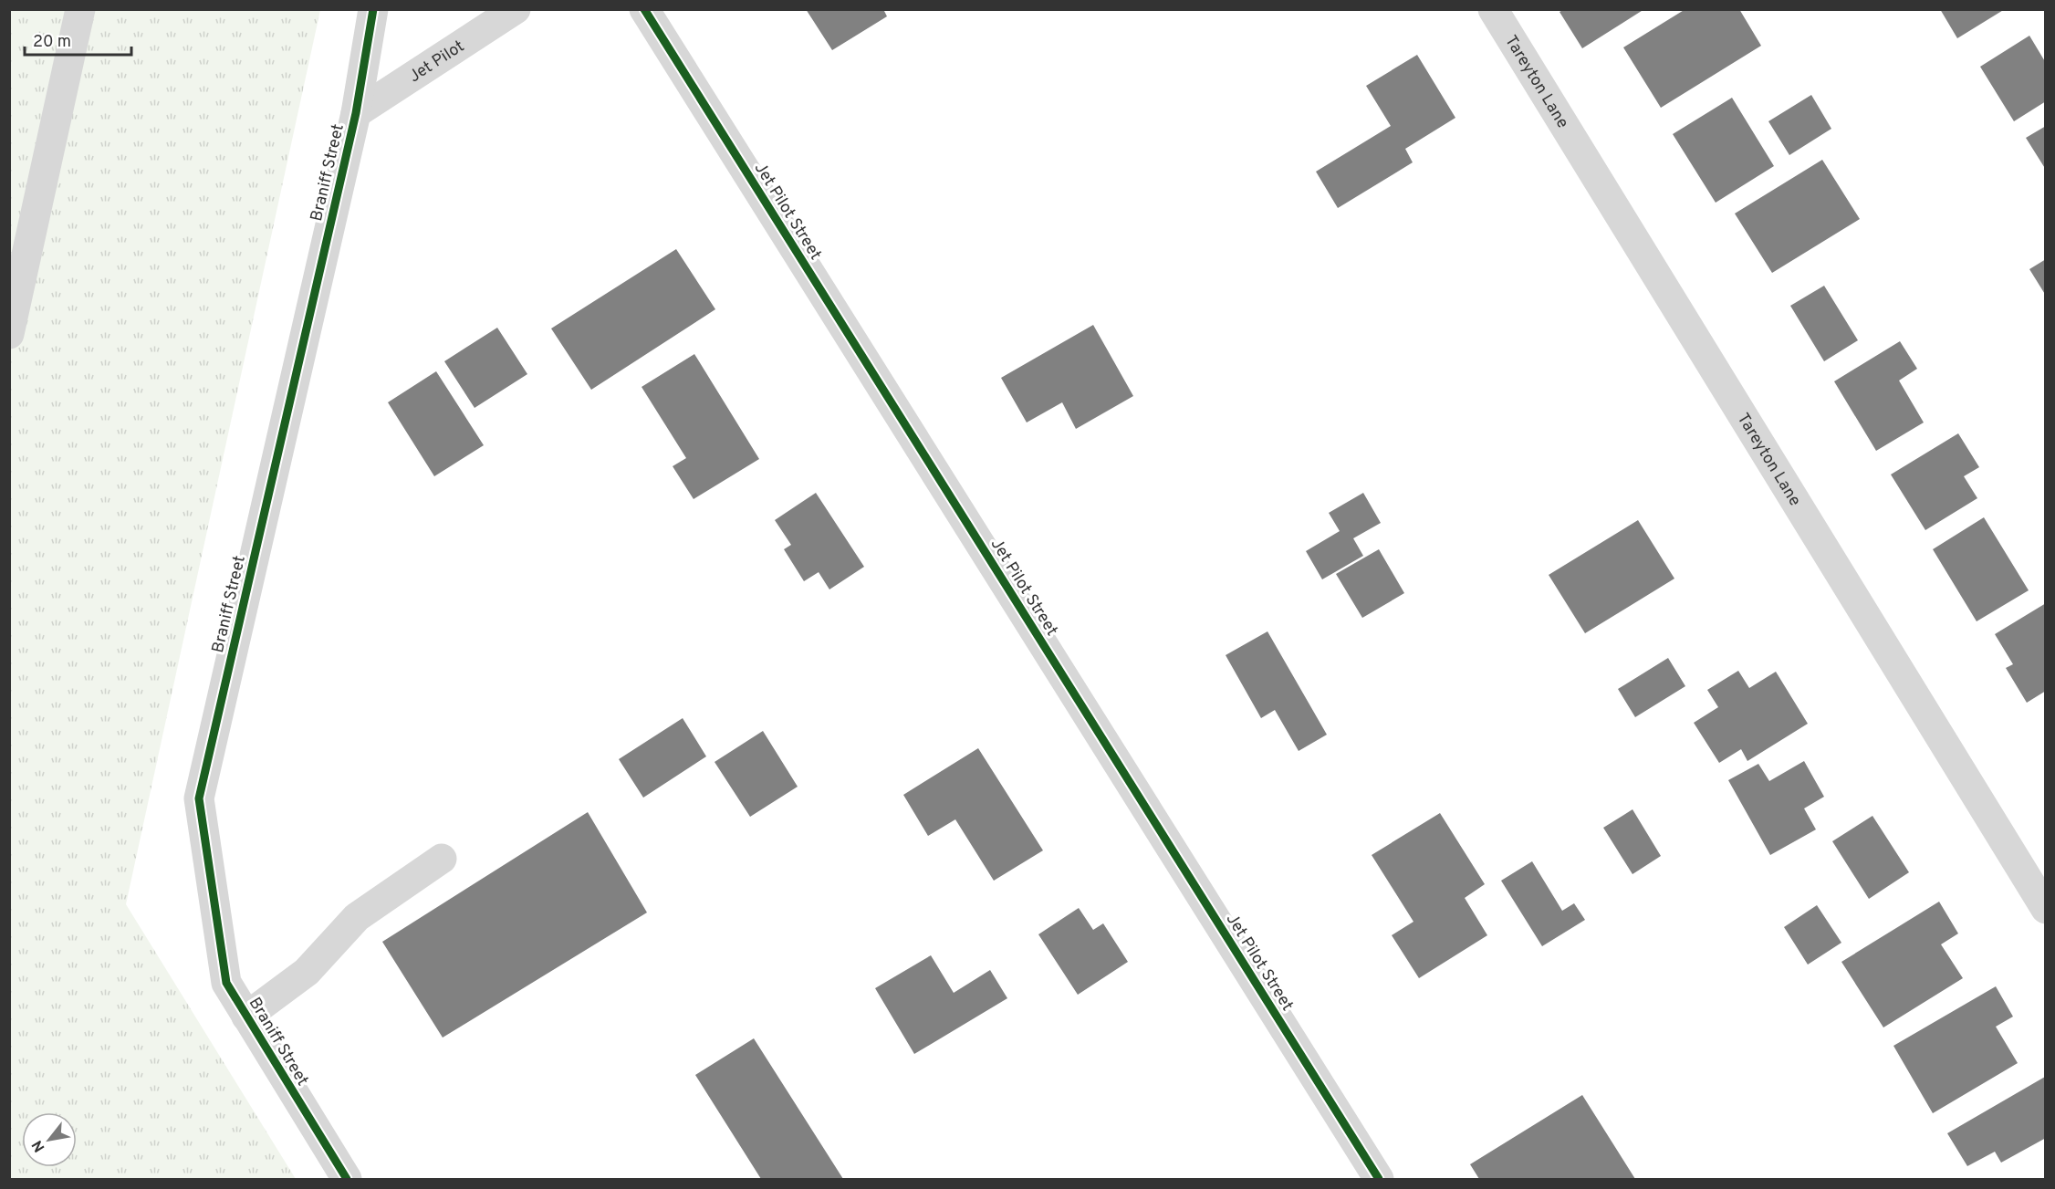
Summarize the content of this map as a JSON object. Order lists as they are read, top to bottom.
{
  "streets": {
    "street": [
      "Jet Pilot",
      "Tareyton Lane",
      "Braniff Street",
      "Jet Pilot Street"
    ]
  },
  "crossings": [
    ["Jet Pilot", "Braniff Street"]
  ],
  "scale_bar": "20 m",
  "north": "bottom left"
}
